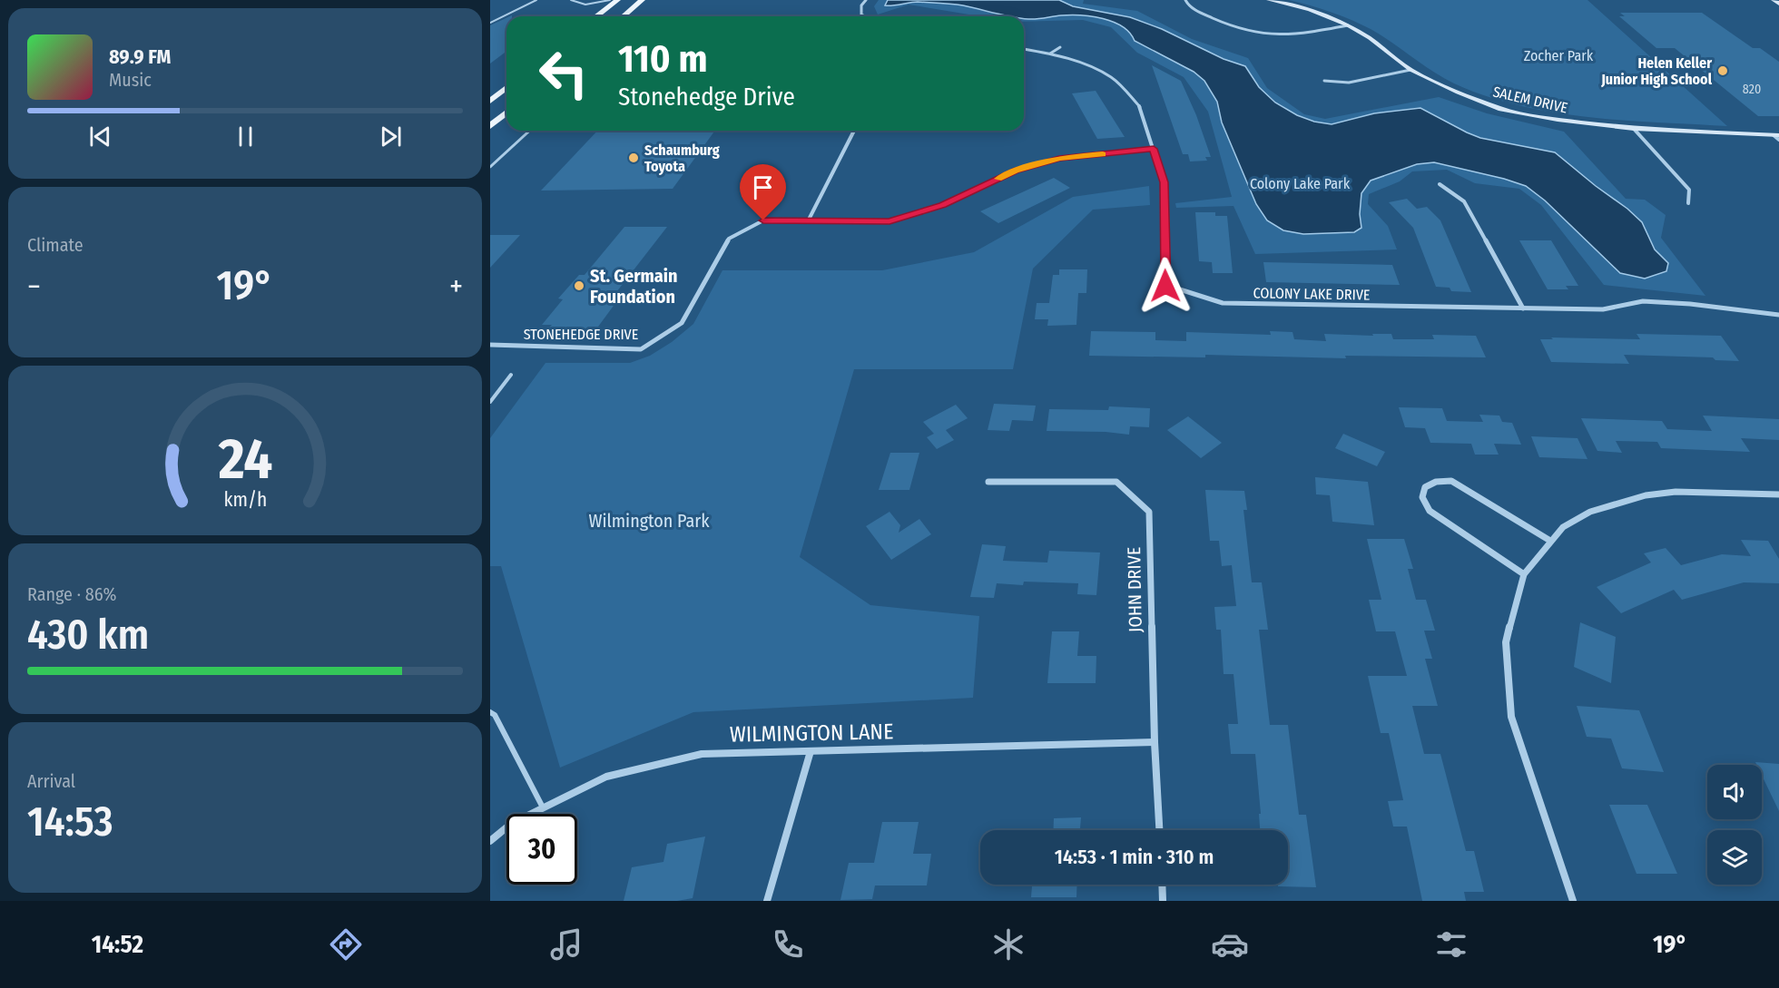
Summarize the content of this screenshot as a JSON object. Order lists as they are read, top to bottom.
{
  "streets": {
    "street": [
      "SALEM DRIVE",
      "COLONY LAKE DRIVE",
      "STONEHEDGE DRIVE",
      "JOHN DRIVE",
      "WILMINGTON LANE"
    ]
  },
  "crossings": [
    ["COLONY LAKE DRIVE", "STONEHEDGE DRIVE"],
    ["JOHN DRIVE", "WILMINGTON LANE"]
  ],
  "parks": ["Zocher Park", "Colony Lake Park", "Wilmington Park"],
  "places": ["Helen Keller Junior High School", "Schaumburg Toyota", "St. Germain Foundation"],
  "house_numbers": ["820"],
  "page": {
    "turn": ["110 m", "Stonehedge Drive"],
    "song": ["89.9 FM", "Music"],
    "tile": [
      "Climate",
      ["Range · 86%", "430 km"],
      ["Arrival", "14:53"]
    ],
    "heat": ["−", "19°", "+"],
    "limit": "30",
    "trip": "14:53 · 1 min · 310 m",
    "tabs": ["14:52", "19°"],
    "gauge": ["24", "km/h"]
  }
}
